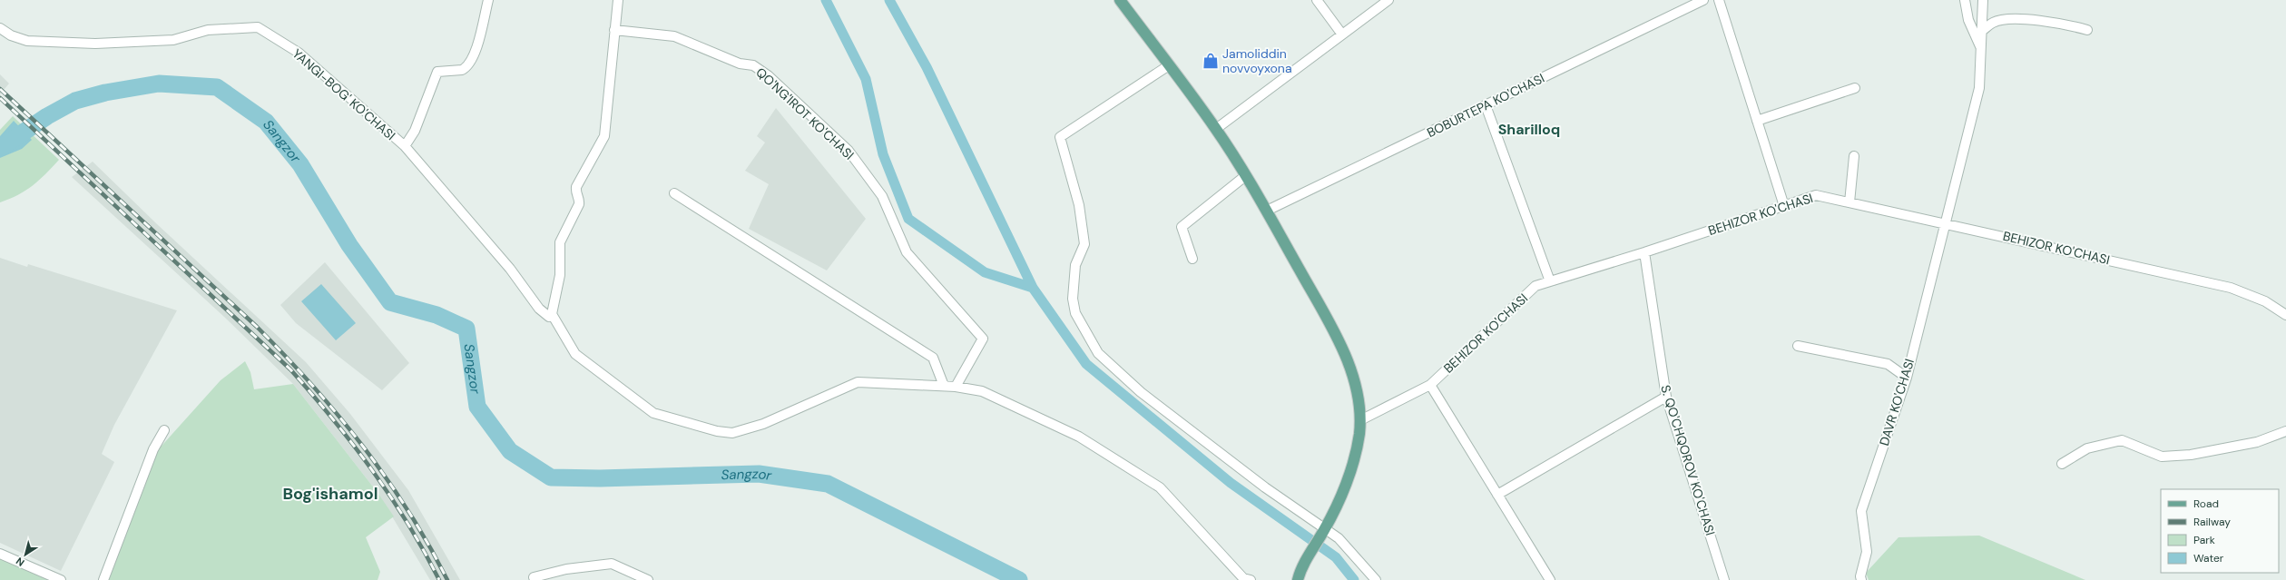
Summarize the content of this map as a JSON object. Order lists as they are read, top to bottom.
{
  "streets": {
    "street": [
      "YANGI-BOG' KO'CHASI",
      "BOBURTEPA KO'CHASI",
      "QO'NG'IROT KO'CHASI",
      "BEHIZOR KO'CHASI",
      "DAVR KO'CHASI",
      "S. QO'CHQOROV KO'CHASI"
    ]
  },
  "crossings": [
    ["BEHIZOR KO'CHASI", "DAVR KO'CHASI"],
    ["BEHIZOR KO'CHASI", "S. QO'CHQOROV KO'CHASI"]
  ],
  "districts": ["Sharilloq", "Bog'ishamol"],
  "water": ["Sangzor"],
  "places": {
    "shop": ["Jamoliddin novvoyxona"]
  },
  "legend": [
    "Road",
    "Railway",
    "Park",
    "Water"
  ],
  "north": "bottom left"
}
